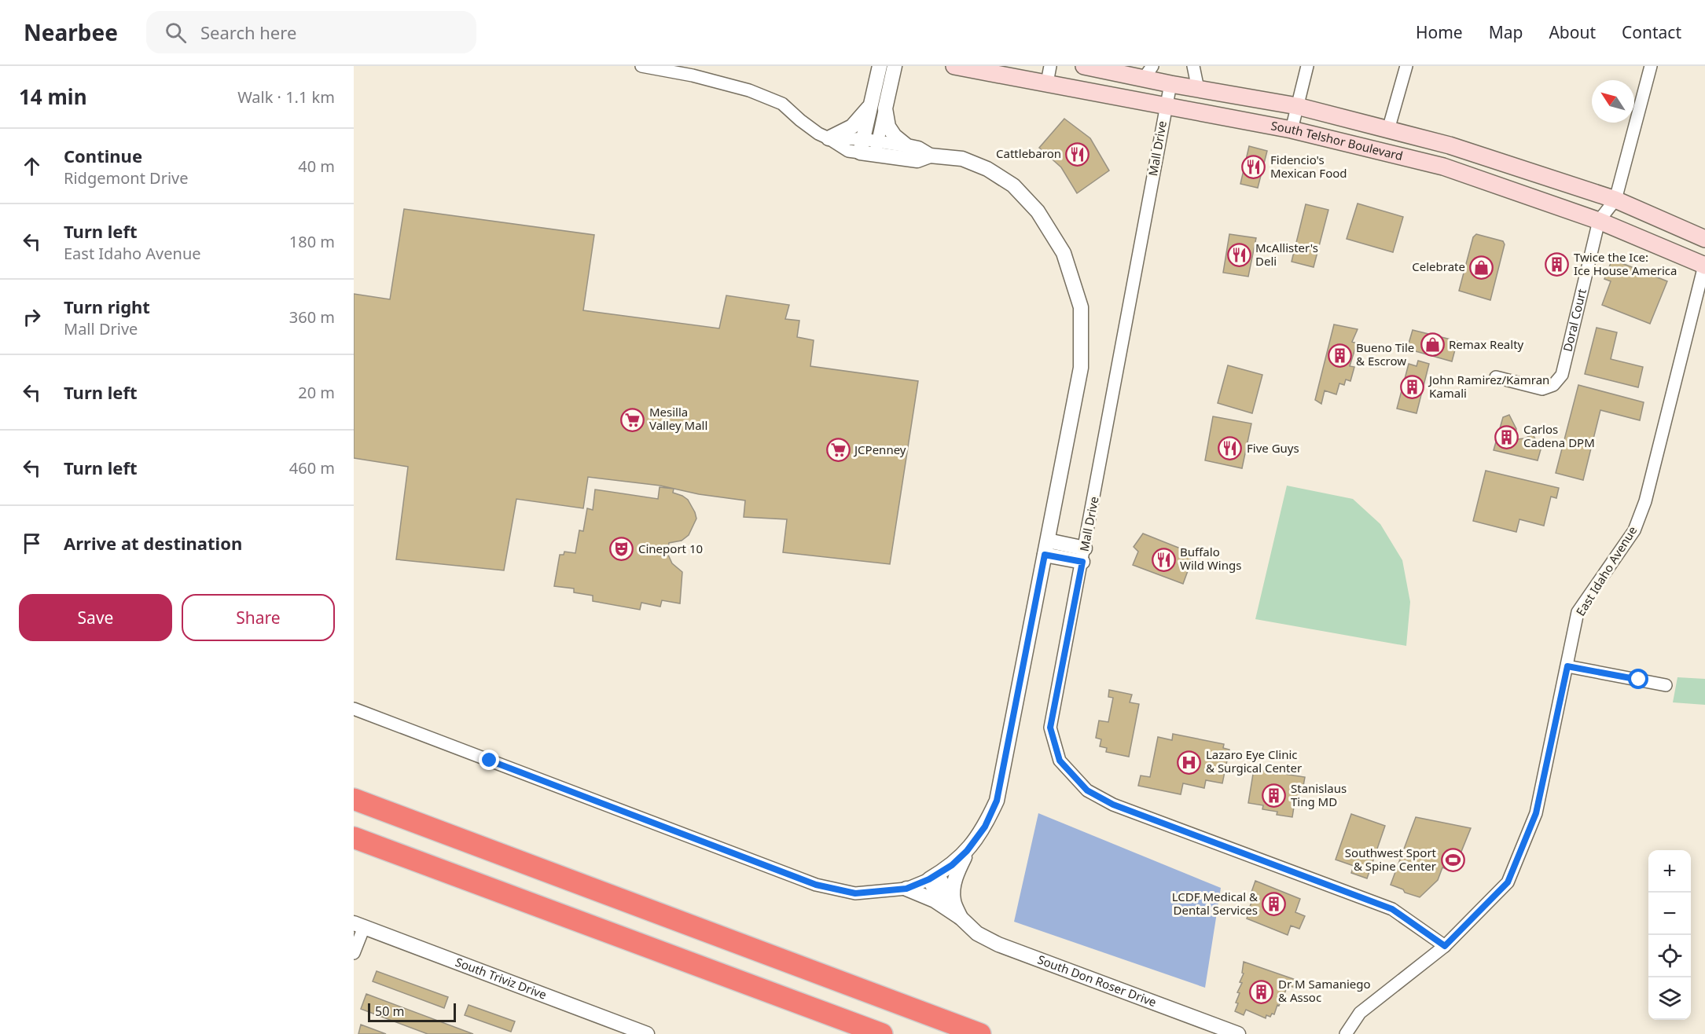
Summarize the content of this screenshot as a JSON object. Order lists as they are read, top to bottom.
{
  "streets": {
    "main road": ["South Telshor Boulevard"],
    "street": [
      "Mall Drive",
      "Doral Court",
      "East Idaho Avenue",
      "South Triviz Drive",
      "South Don Roser Drive"
    ]
  },
  "crossings": [
    ["South Telshor Boulevard", "Mall Drive"],
    ["South Telshor Boulevard", "Doral Court"],
    ["South Telshor Boulevard", "East Idaho Avenue"],
    ["Mall Drive", "East Idaho Avenue"]
  ],
  "places": {
    "restaurant": [
      "Cattlebaron",
      "Fidencio's Mexican Food",
      "McAllister's Deli",
      "Five Guys",
      "Buffalo Wild Wings"
    ],
    "building": [
      "Twice the Ice: Ice House America",
      "Bueno Tile & Escrow",
      "John Ramirez/Kamran Kamali",
      "Carlos Cadena DPM",
      "Stanislaus Ting MD",
      "LCDF Medical & Dental Services",
      "Dr M Samaniego & Assoc"
    ],
    "shop": ["Celebrate", "Remax Realty"],
    "supermarket": ["Mesilla Valley Mall", "JCPenney"],
    "theatre": ["Cineport 10"],
    "hospital": ["Lazaro Eye Clinic & Surgical Center"],
    "sports": ["Southwest Sport & Spine Center"]
  },
  "scale_bar": "50 m",
  "north": "top left",
  "page": {
    "header": "Nearbee",
    "search": "Search here",
    "nav": [
      "Home",
      "Map",
      "About",
      "Contact"
    ],
    "heading": ["14 min", "Walk · 1.1 km"],
    "list": [
      ["Continue", "Ridgemont Drive", "40 m"],
      ["Turn left", "East Idaho Avenue", "180 m"],
      ["Turn right", "Mall Drive", "360 m"],
      ["Turn left", "20 m"],
      ["Turn left", "460 m"],
      "Arrive at destination"
    ],
    "buttons": ["Save", "Share"],
    "map_buttons": ["+", "−"],
    "scale": "50 m"
  }
}
